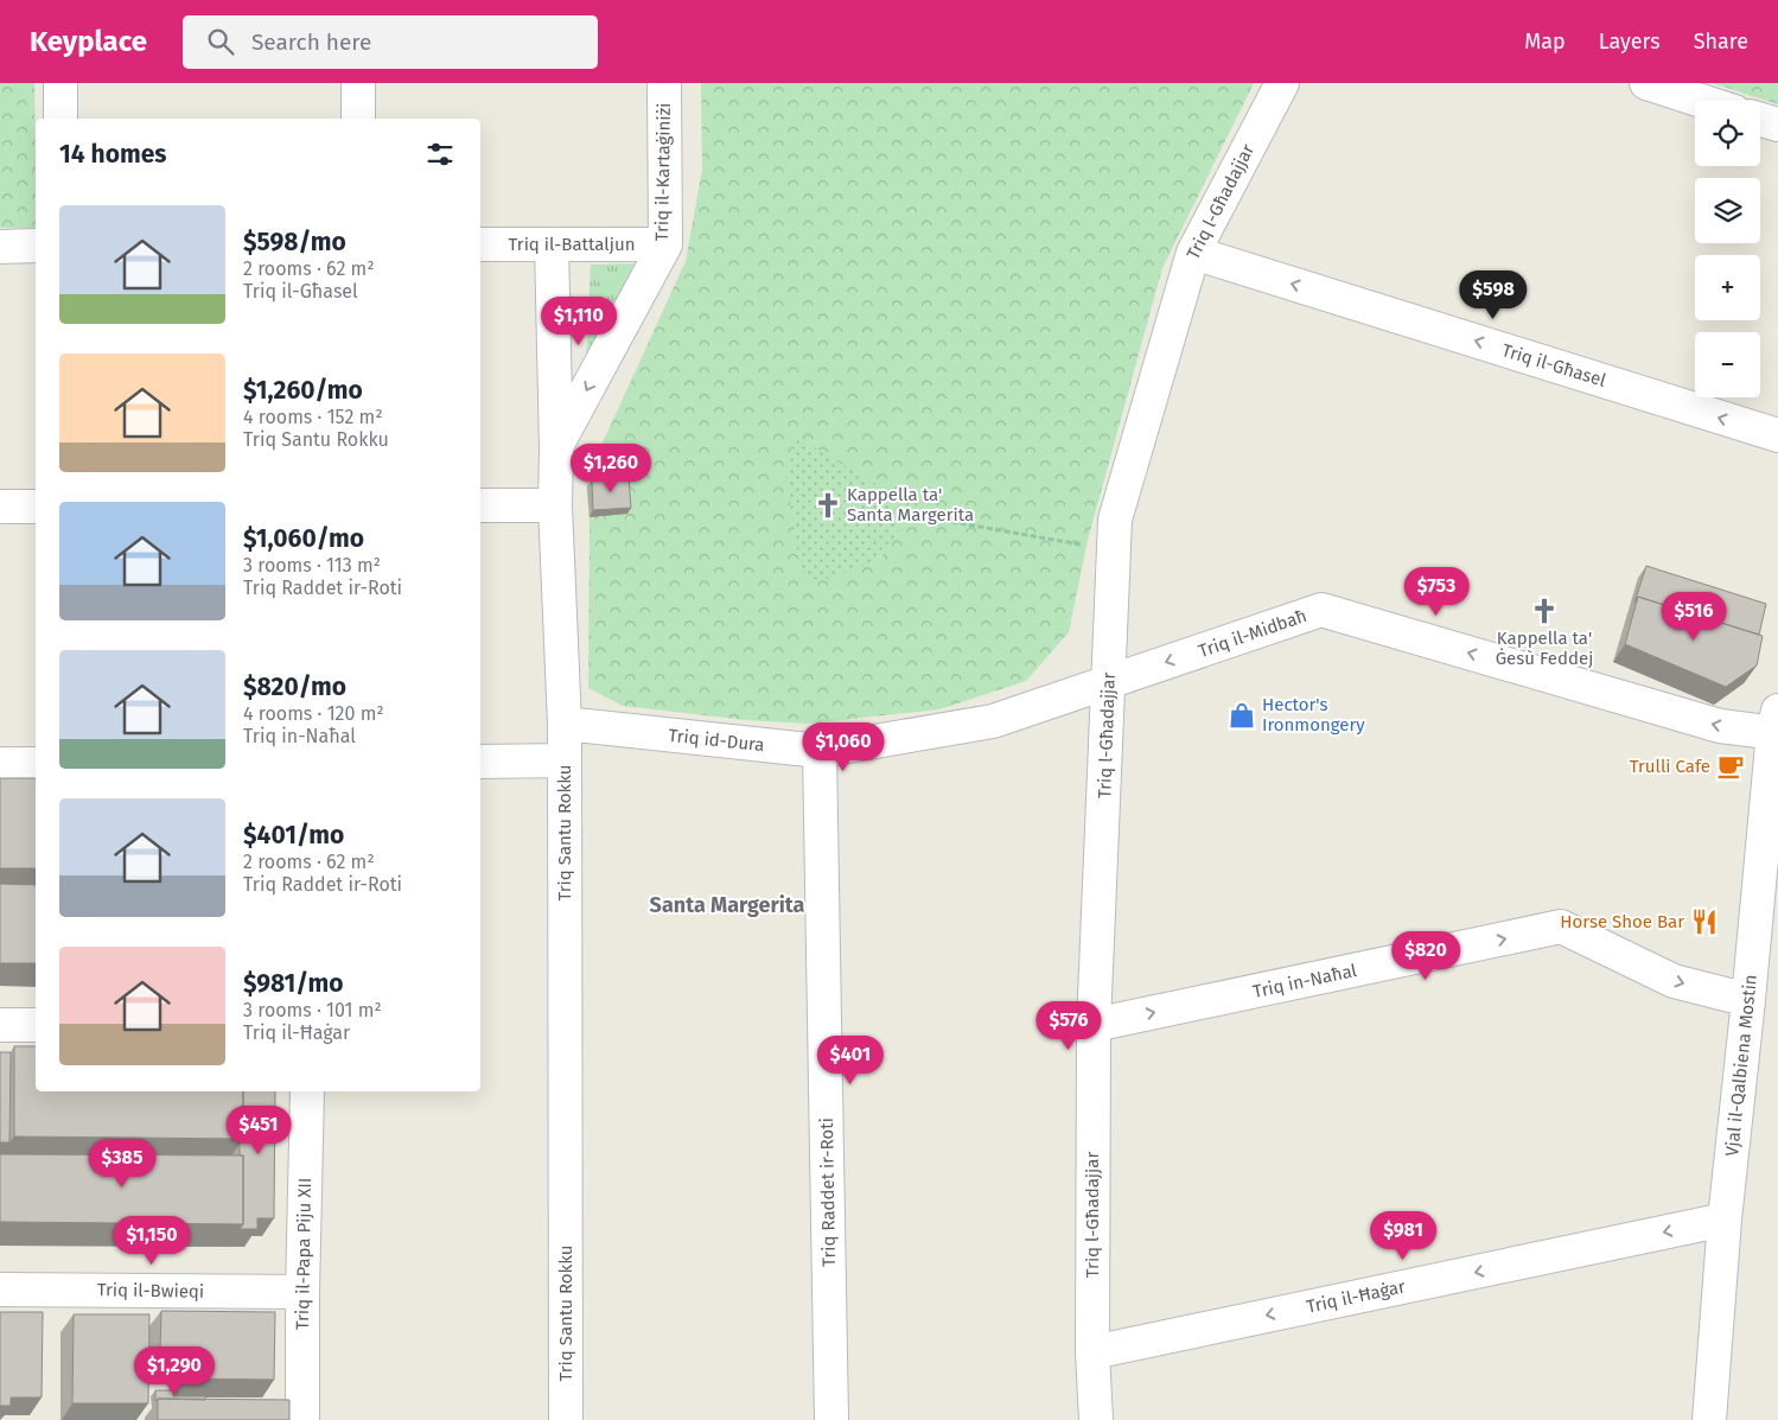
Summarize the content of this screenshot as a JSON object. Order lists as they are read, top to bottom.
{
  "streets": {
    "street": [
      "Triq il-Kartaġiniżi",
      "Triq l-Għadajjar",
      "Triq il-Battaljun",
      "Triq il-Għasel",
      "Triq il-Midbaħ",
      "Triq id-Dura",
      "Triq Santu Rokku",
      "Triq in-Naħal",
      "Vjal il-Qalbiena Mostin",
      "Triq Raddet ir-Roti",
      "Triq il-Papa Piju XII",
      "Triq il-Bwieqi",
      "Triq il-Ħaġar"
    ]
  },
  "crossings": [
    ["Triq il-Kartaġiniżi", "Triq il-Battaljun"],
    ["Triq il-Kartaġiniżi", "Triq Santu Rokku"],
    ["Triq l-Għadajjar", "Triq il-Għasel"],
    ["Triq l-Għadajjar", "Triq il-Midbaħ"],
    ["Triq l-Għadajjar", "Triq id-Dura"],
    ["Triq l-Għadajjar", "Triq in-Naħal"],
    ["Triq l-Għadajjar", "Triq il-Ħaġar"],
    ["Triq il-Battaljun", "Triq Santu Rokku"],
    ["Triq il-Midbaħ", "Triq id-Dura"],
    ["Triq il-Midbaħ", "Vjal il-Qalbiena Mostin"],
    ["Triq id-Dura", "Triq Santu Rokku"],
    ["Triq id-Dura", "Triq Raddet ir-Roti"],
    ["Triq in-Naħal", "Vjal il-Qalbiena Mostin"],
    ["Vjal il-Qalbiena Mostin", "Triq il-Ħaġar"],
    ["Triq il-Papa Piju XII", "Triq il-Bwieqi"]
  ],
  "one_way": [
    "Triq il-Kartaġiniżi",
    "Triq il-Għasel",
    "Triq il-Midbaħ",
    "Triq in-Naħal",
    "Triq il-Ħaġar"
  ],
  "districts": ["Santa Margerita"],
  "places": {
    "church": ["Kappella ta' Santa Margerita", "Kappella ta' Ġesù Feddej"],
    "shop": ["Hector's Ironmongery"],
    "cafe": ["Trulli Cafe"],
    "restaurant": ["Horse Shoe Bar"]
  },
  "page": {
    "header": "Keyplace",
    "search": "Search here",
    "nav": ["Map", "Layers", "Share"],
    "map_buttons": ["+", "−"],
    "heading": "14 homes",
    "list": [
      {
        "name": "$598/mo",
        "note": "2 rooms · 62 m² · Triq il-Għasel"
      },
      {
        "name": "$1,260/mo",
        "note": "4 rooms · 152 m² · Triq Santu Rokku"
      },
      {
        "name": "$1,060/mo",
        "note": "3 rooms · 113 m² · Triq Raddet ir-Roti"
      },
      {
        "name": "$820/mo",
        "note": "4 rooms · 120 m² · Triq in-Naħal"
      },
      {
        "name": "$401/mo",
        "note": "2 rooms · 62 m² · Triq Raddet ir-Roti"
      },
      {
        "name": "$981/mo",
        "note": "3 rooms · 101 m² · Triq il-Ħaġar"
      }
    ],
    "price": [
      "$598",
      "$1,110",
      "$1,260",
      "$753",
      "$516",
      "$1,060",
      "$820",
      "$576",
      "$401",
      "$451",
      "$385",
      "$981",
      "$1,150",
      "$1,290"
    ]
  }
}
